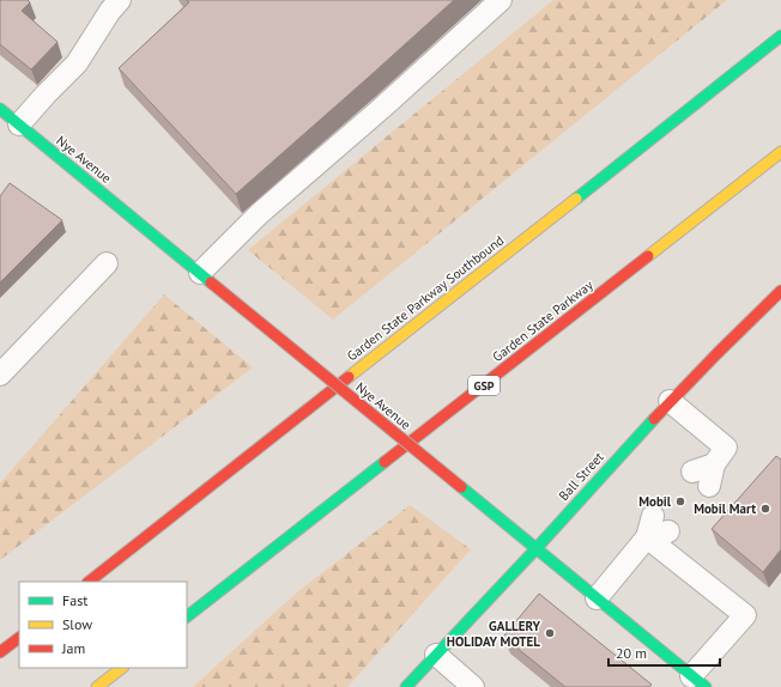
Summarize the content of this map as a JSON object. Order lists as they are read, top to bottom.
{
  "streets": {
    "main road": [
      "Nye Avenue",
      "Garden State Parkway Southbound",
      "Garden State Parkway",
      "GSP",
      "Ball Street"
    ]
  },
  "crossings": [
    ["Nye Avenue", "Ball Street"]
  ],
  "places": ["Mobil", "Mobil Mart", "GALLERY HOLIDAY MOTEL"],
  "legend": ["Fast", "Slow", "Jam"],
  "scale_bar": "20 m"
}
